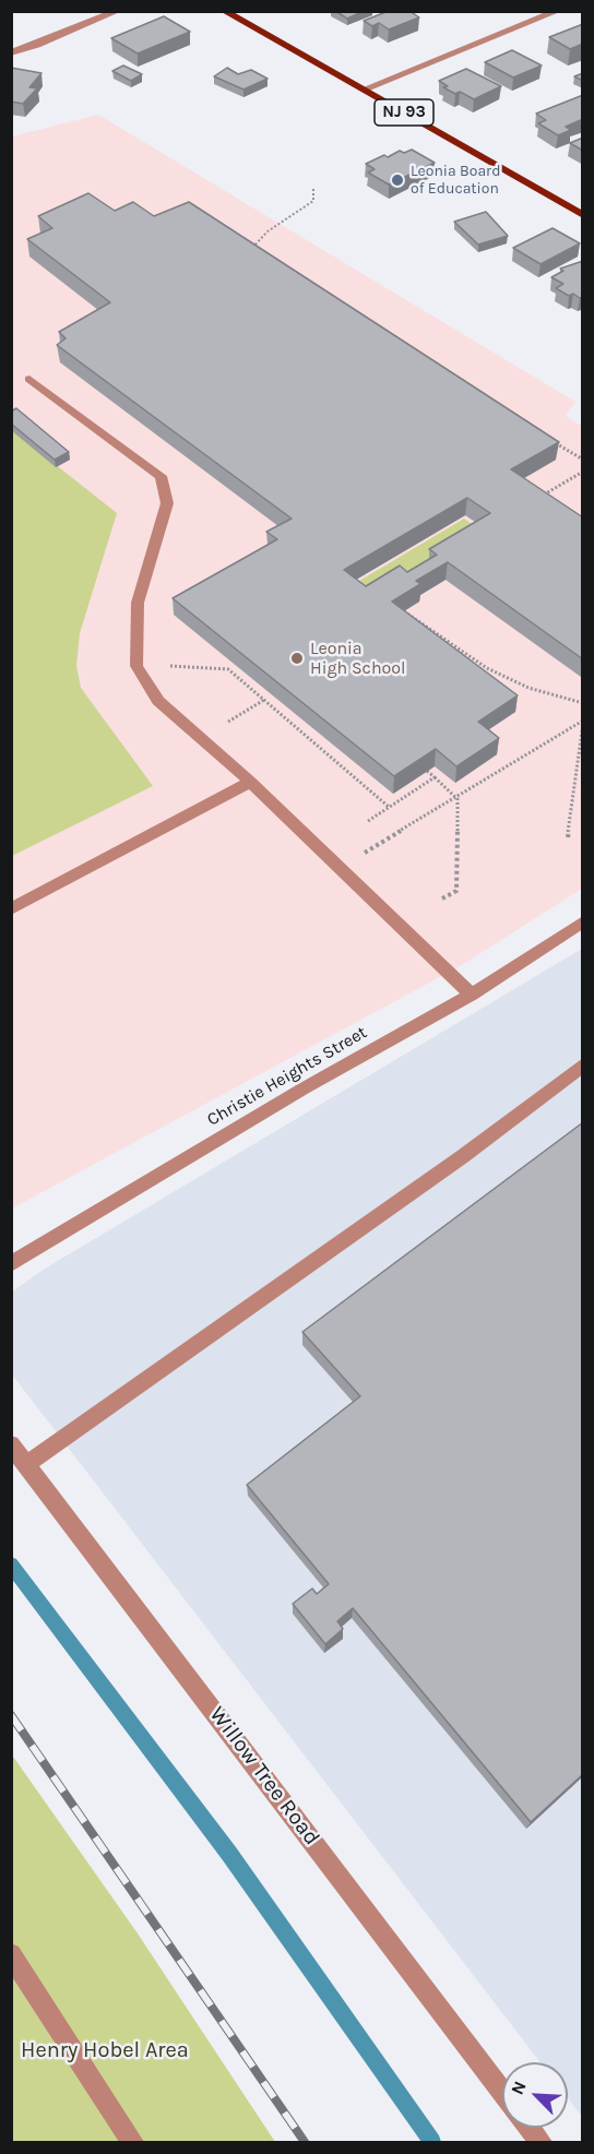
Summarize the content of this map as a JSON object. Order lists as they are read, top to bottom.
{
  "streets": {
    "main road": ["NJ 93"],
    "street": ["Christie Heights Street", "Willow Tree Road"]
  },
  "parks": ["Henry Hobel Area"],
  "places": ["Leonia Board of Education", "Leonia High School"],
  "north": "top left"
}
